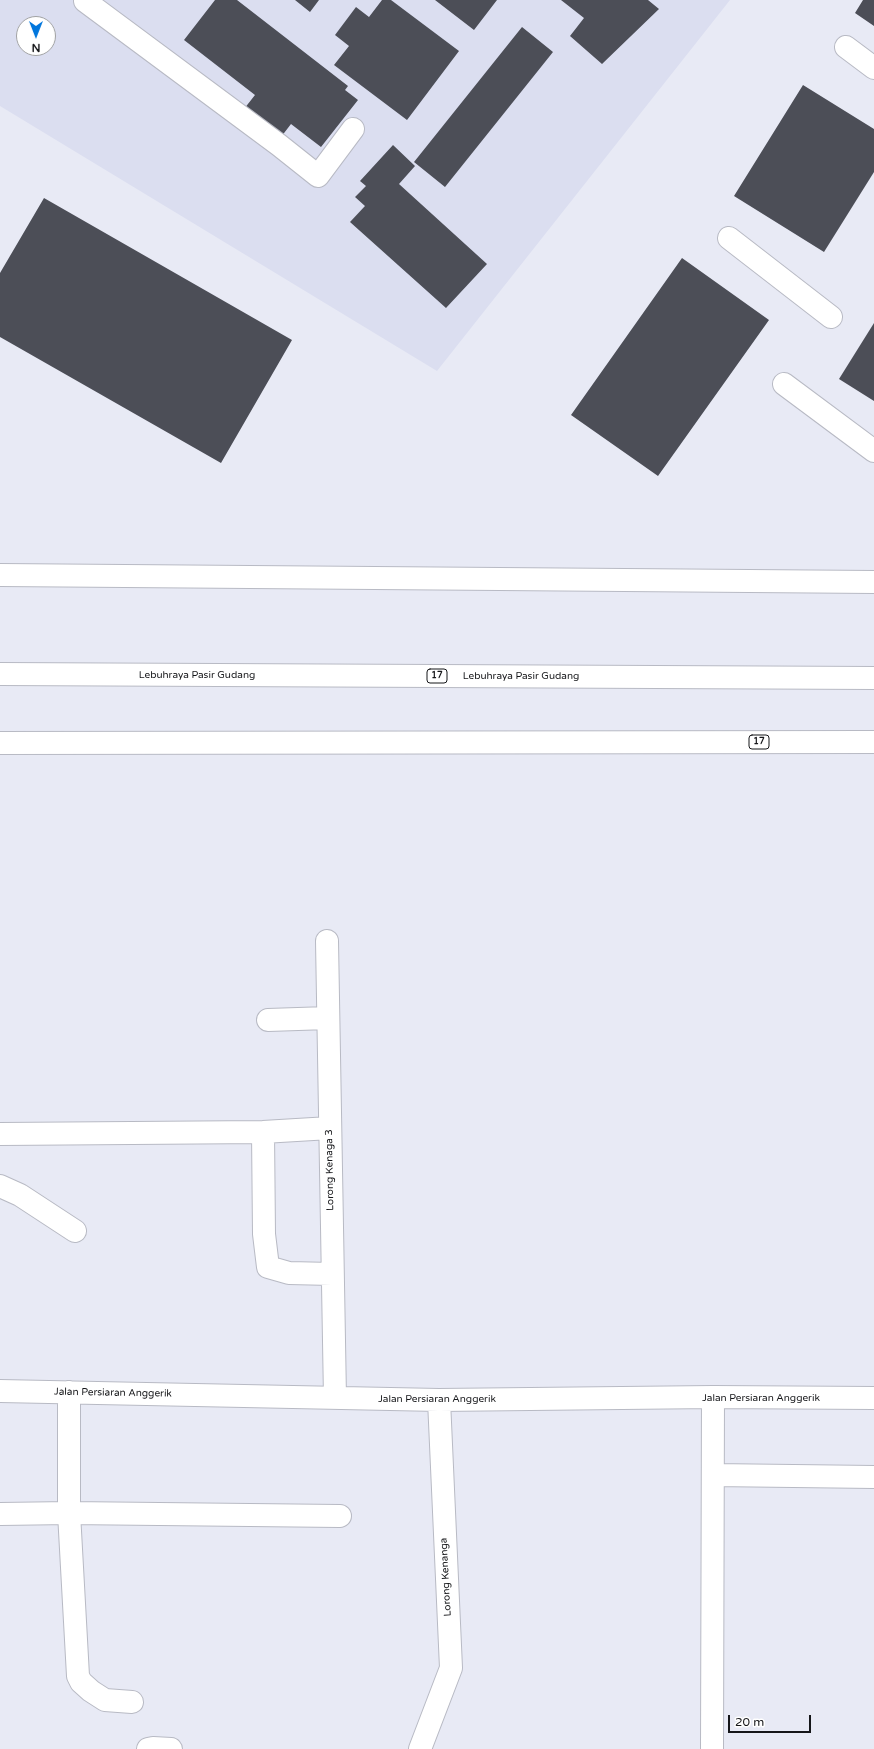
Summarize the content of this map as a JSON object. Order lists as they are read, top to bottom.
{
  "streets": {
    "main road": [
      "Lebuhraya Pasir Gudang",
      "17",
      "Lorong Kenaga 3",
      "Jalan Persiaran Anggerik",
      "Lorong Kenanga"
    ]
  },
  "crossings": [
    ["Lorong Kenaga 3", "Jalan Persiaran Anggerik"],
    ["Jalan Persiaran Anggerik", "Lorong Kenanga"]
  ],
  "scale_bar": "20 m",
  "north": "bottom"
}
